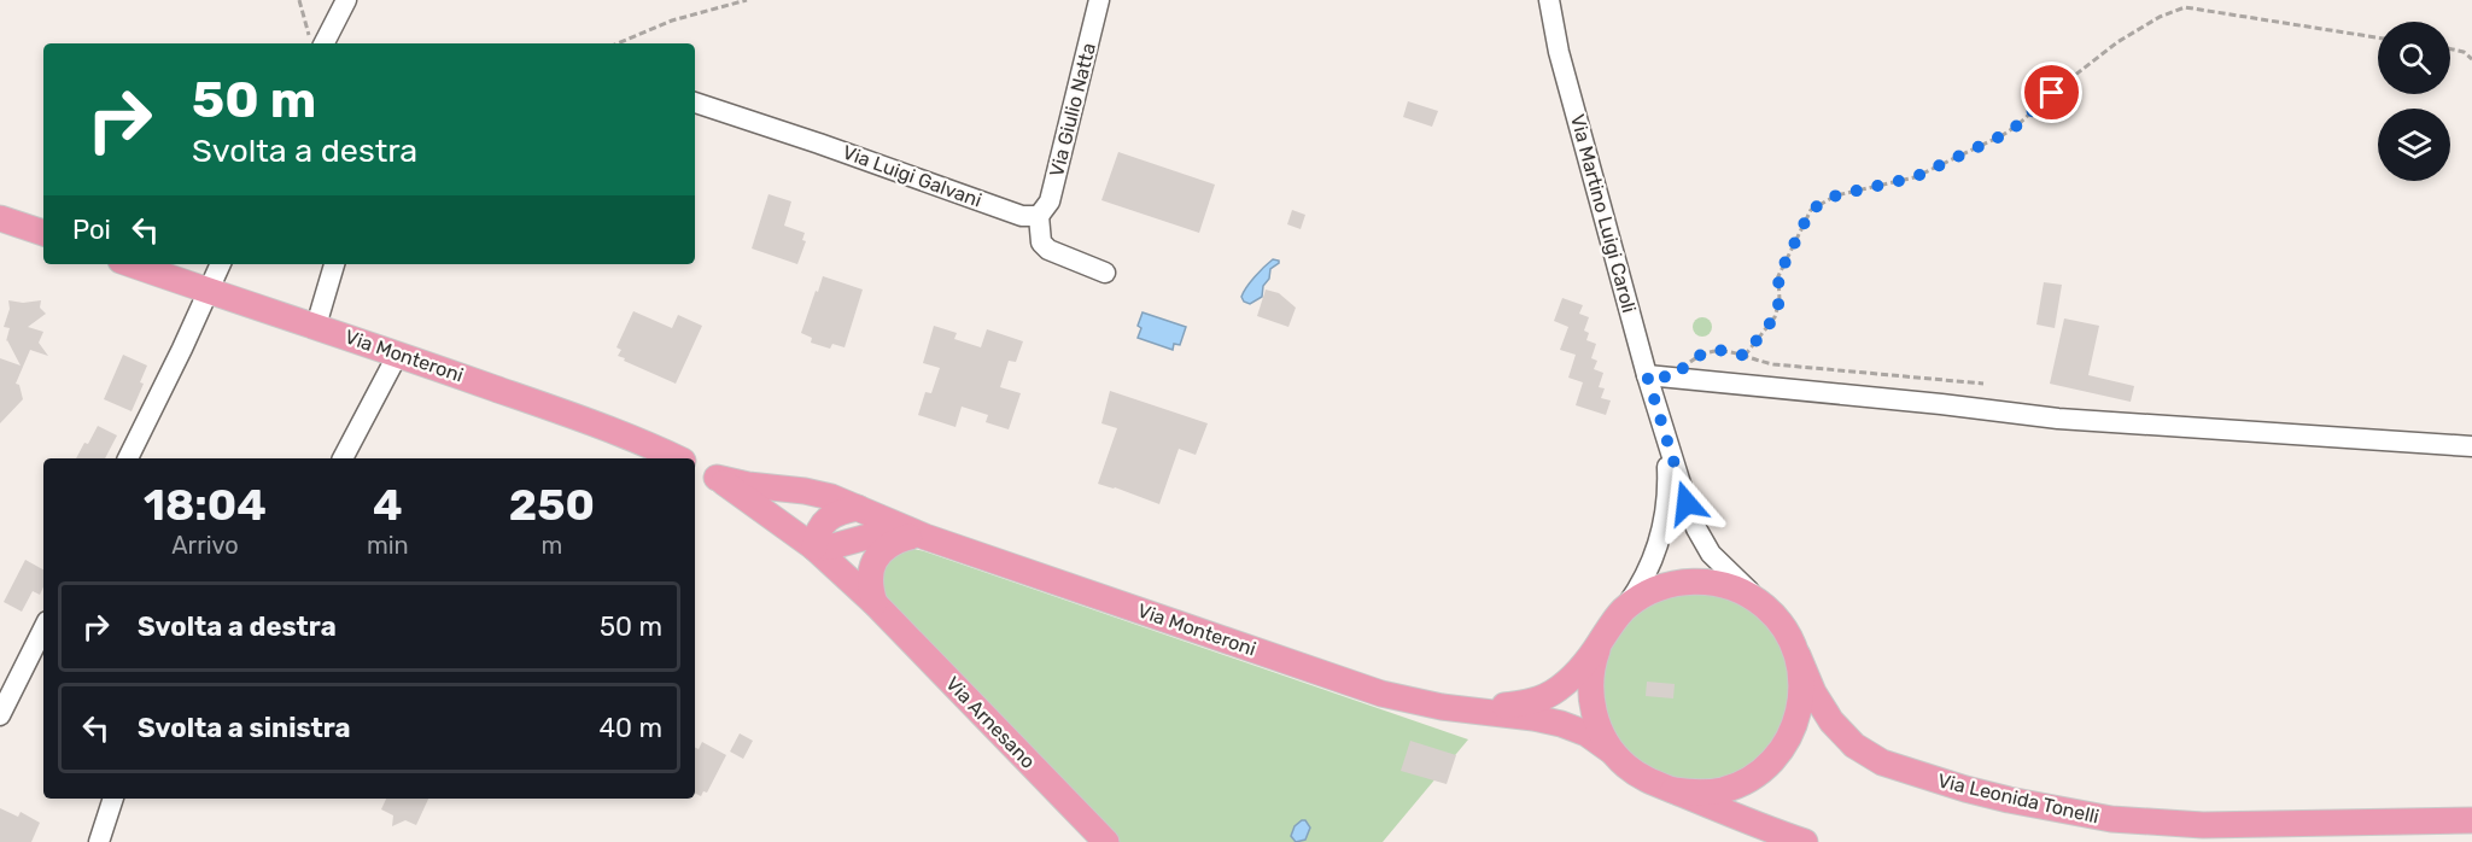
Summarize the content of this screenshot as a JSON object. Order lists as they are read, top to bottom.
{
  "streets": {
    "main road": ["Via Monteroni", "Via Arnesano", "Via Leonida Tonelli"],
    "street": ["Via Giulio Natta", "Via Luigi Galvani", "Via Martino Luigi Caroli"]
  },
  "crossings": [
    ["Via Giulio Natta", "Via Luigi Galvani"],
    ["Via Martino Luigi Caroli", "Via Monteroni"],
    ["Via Martino Luigi Caroli", "Via Leonida Tonelli"],
    ["Via Monteroni", "Via Arnesano"],
    ["Via Monteroni", "Via Leonida Tonelli"]
  ],
  "page": {
    "turn": ["50 m", "Svolta a destra"],
    "then": "Poi",
    "eta": [
      "18:04",
      "Arrivo",
      "4",
      "min",
      "250",
      "m"
    ],
    "list": [
      {
        "name": "Svolta a destra",
        "value": "50 m"
      },
      {
        "name": "Svolta a sinistra",
        "value": "40 m"
      }
    ]
  }
}
